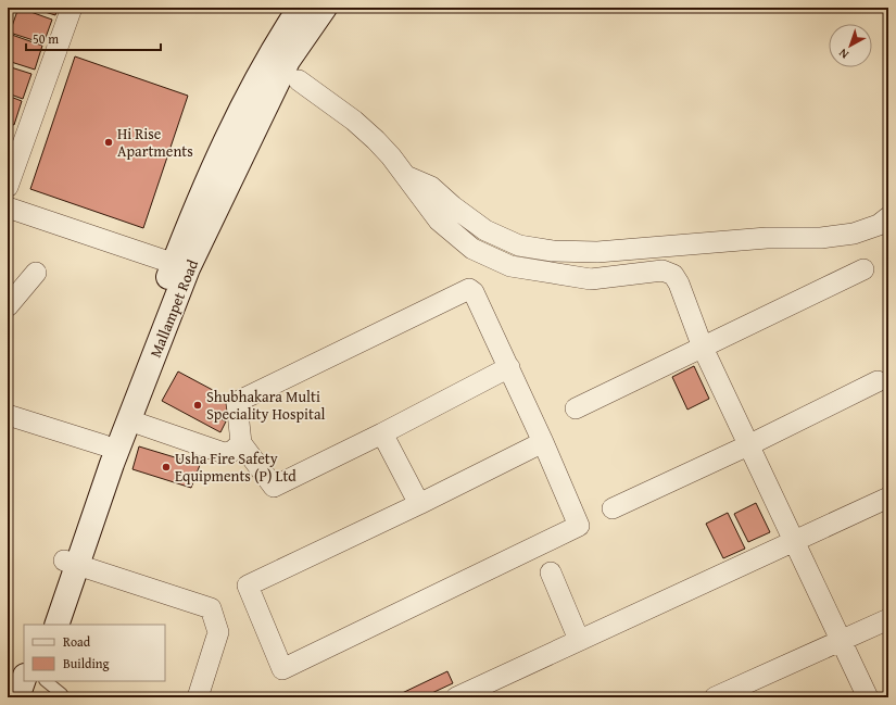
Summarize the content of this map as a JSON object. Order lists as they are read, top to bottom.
{
  "streets": {
    "main road": ["Mallampet Road"]
  },
  "places": ["Hi Rise Apartments", "Shubhakara Multi Speciality Hospital", "Usha Fire Safety Equipments (P) Ltd"],
  "legend": ["Road", "Building"],
  "scale_bar": "50 m",
  "north": "bottom left"
}
